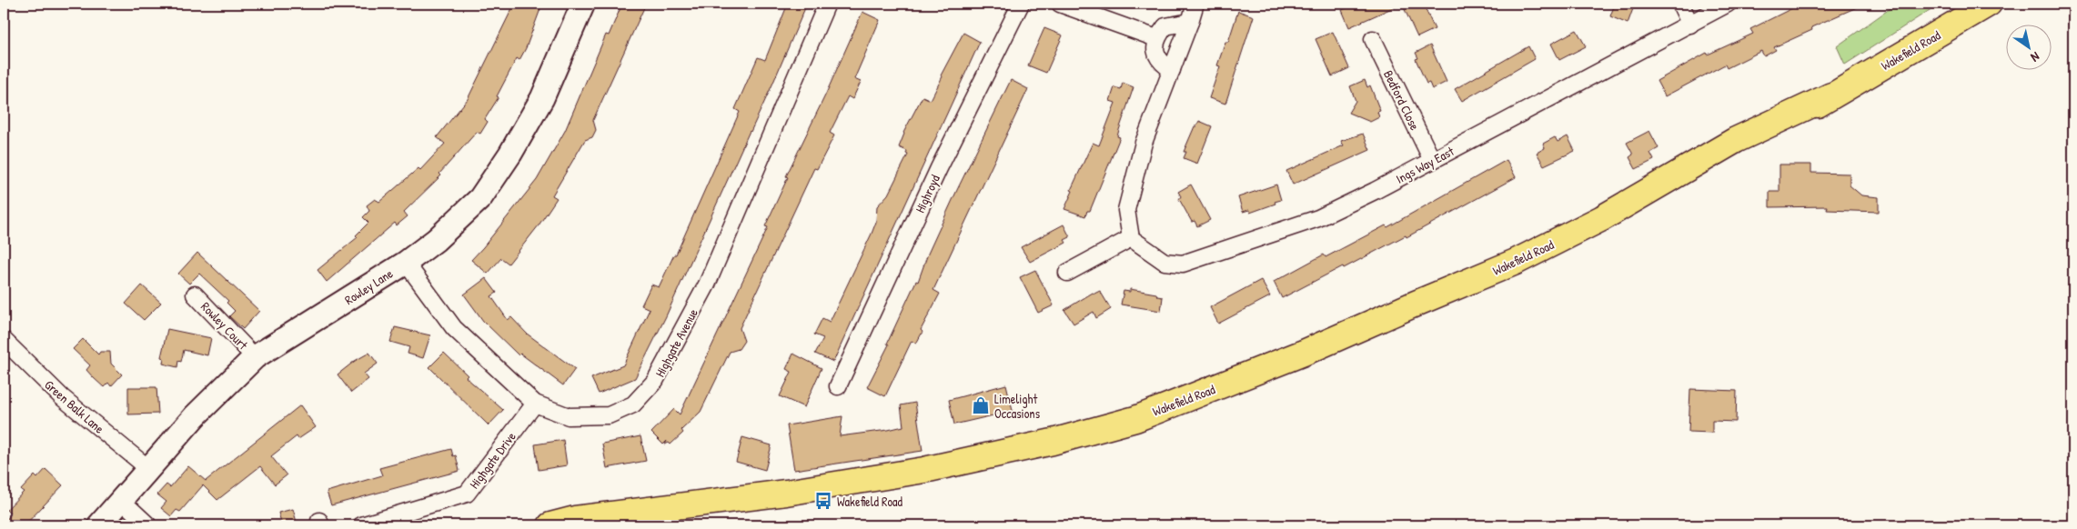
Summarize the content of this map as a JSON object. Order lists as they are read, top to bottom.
{
  "streets": {
    "highway": ["Wakefield Road"],
    "main road": ["Rowley Lane"],
    "street": [
      "Bedford Close",
      "Ings Way East",
      "Highroyd",
      "Rowley Court",
      "Highgate Avenue",
      "Green Balk Lane",
      "Highgate Drive"
    ]
  },
  "crossings": [
    ["Bedford Close", "Ings Way East"],
    ["Rowley Lane", "Rowley Court"],
    ["Rowley Lane", "Highgate Avenue"],
    ["Rowley Lane", "Green Balk Lane"],
    ["Highgate Avenue", "Highgate Drive"]
  ],
  "places": {
    "shop": ["Limelight Occasions"],
    "bus stop": ["Wakefield Road"]
  },
  "north": "bottom right"
}
